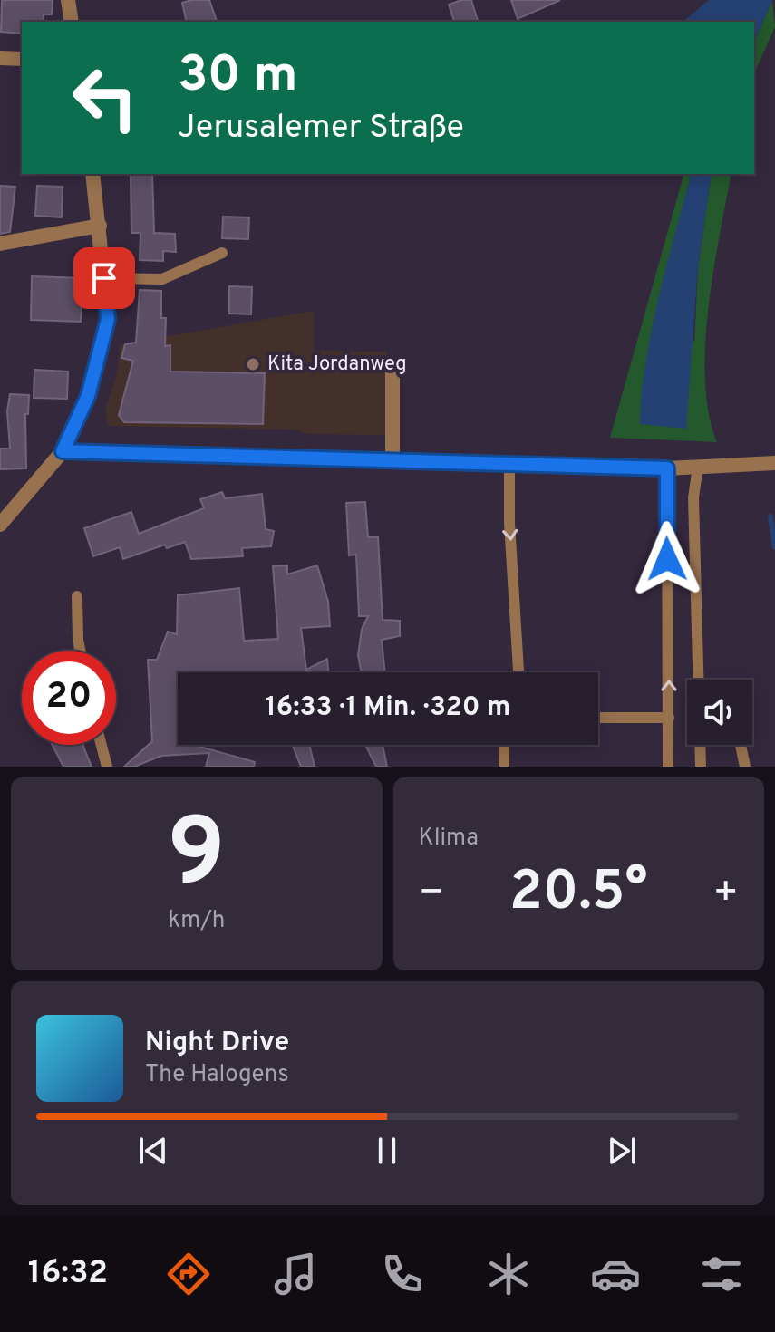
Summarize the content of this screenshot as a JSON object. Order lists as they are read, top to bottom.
{
  "places": ["Kita Jordanweg"],
  "page": {
    "turn": ["30 m", "Jerusalemer Straße"],
    "limit": "20",
    "trip": "16:33 · 1 Min. · 320 m",
    "tile": [
      ["9", "km/h"],
      "Klima"
    ],
    "heat": ["−", "20.5°", "+"],
    "song": ["Night Drive", "The Halogens"],
    "tabs": "16:32"
  }
}
